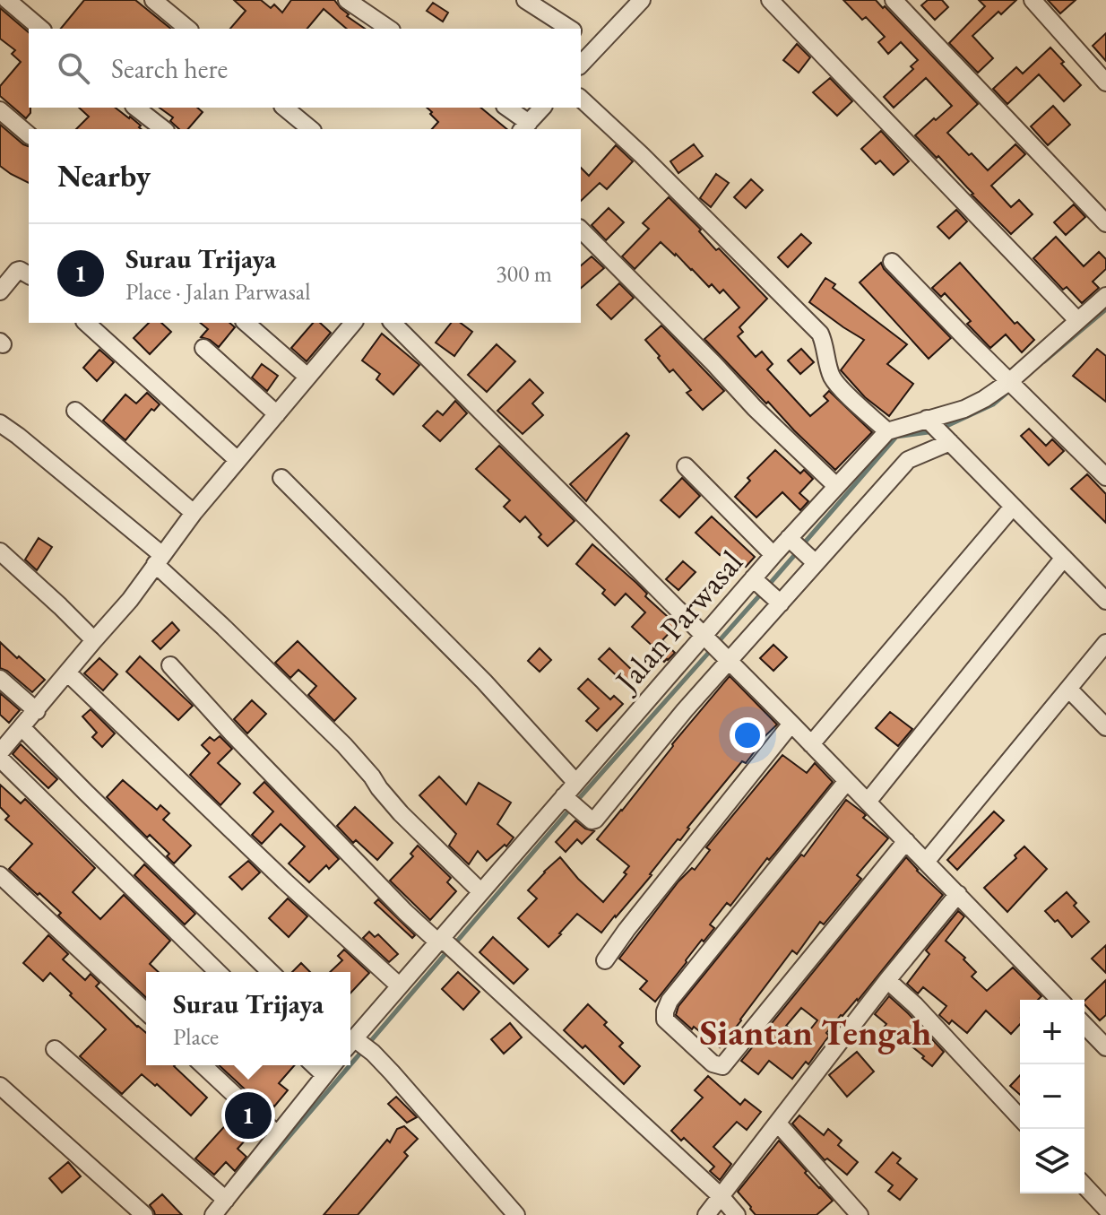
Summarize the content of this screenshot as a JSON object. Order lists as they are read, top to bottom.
{
  "streets": {
    "street": ["Jalan Parwasal"]
  },
  "districts": ["Siantan Tengah"],
  "page": {
    "search": "Search here",
    "heading": "Nearby",
    "list": [
      {
        "mark": "1",
        "name": "Surau Trijaya",
        "note": "Place · Jalan Parwasal",
        "value": "300 m"
      }
    ],
    "popup": ["Surau Trijaya", "Place"],
    "map_buttons": ["+", "−"],
    "pins": "1"
  }
}
